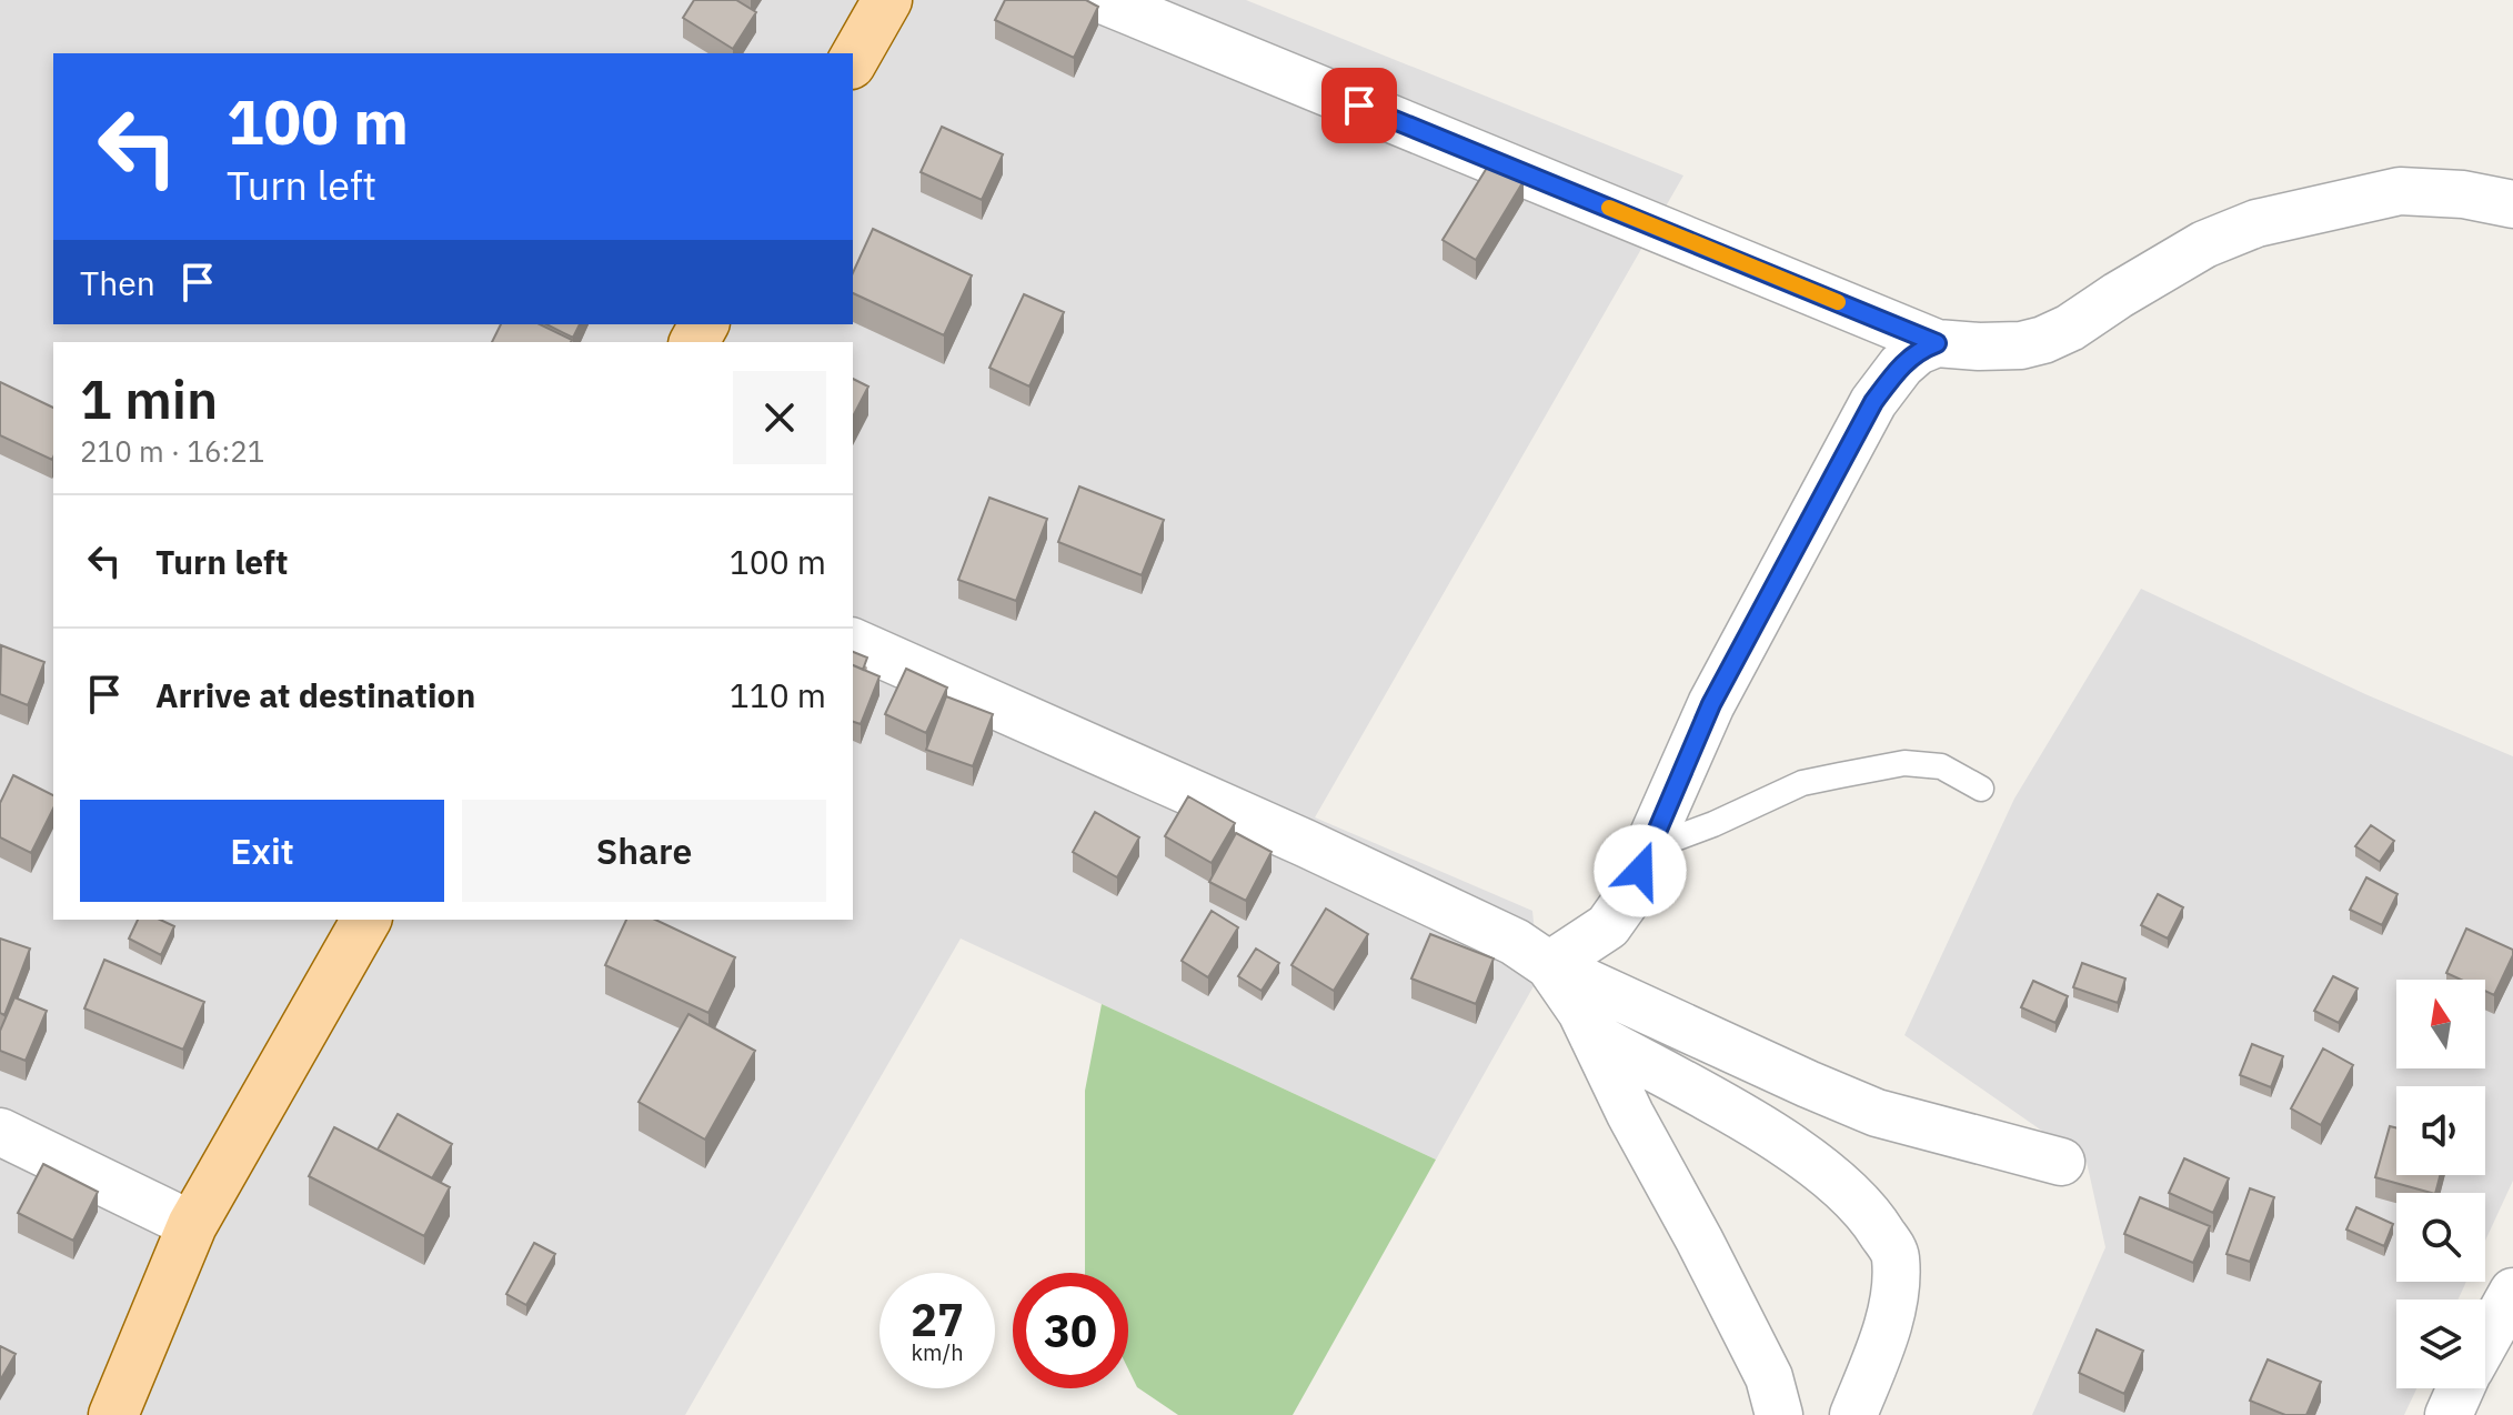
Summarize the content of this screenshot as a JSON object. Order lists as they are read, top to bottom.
{
  "north": "top",
  "page": {
    "turn": ["100 m", "Turn left"],
    "then": "Then",
    "heading": ["1 min", "210 m · 16:21"],
    "list": [
      {
        "name": "Turn left",
        "value": "100 m"
      },
      {
        "name": "Arrive at destination",
        "value": "110 m"
      }
    ],
    "buttons": ["Exit", "Share"],
    "speed": "27 km/h",
    "limit": "30"
  }
}
